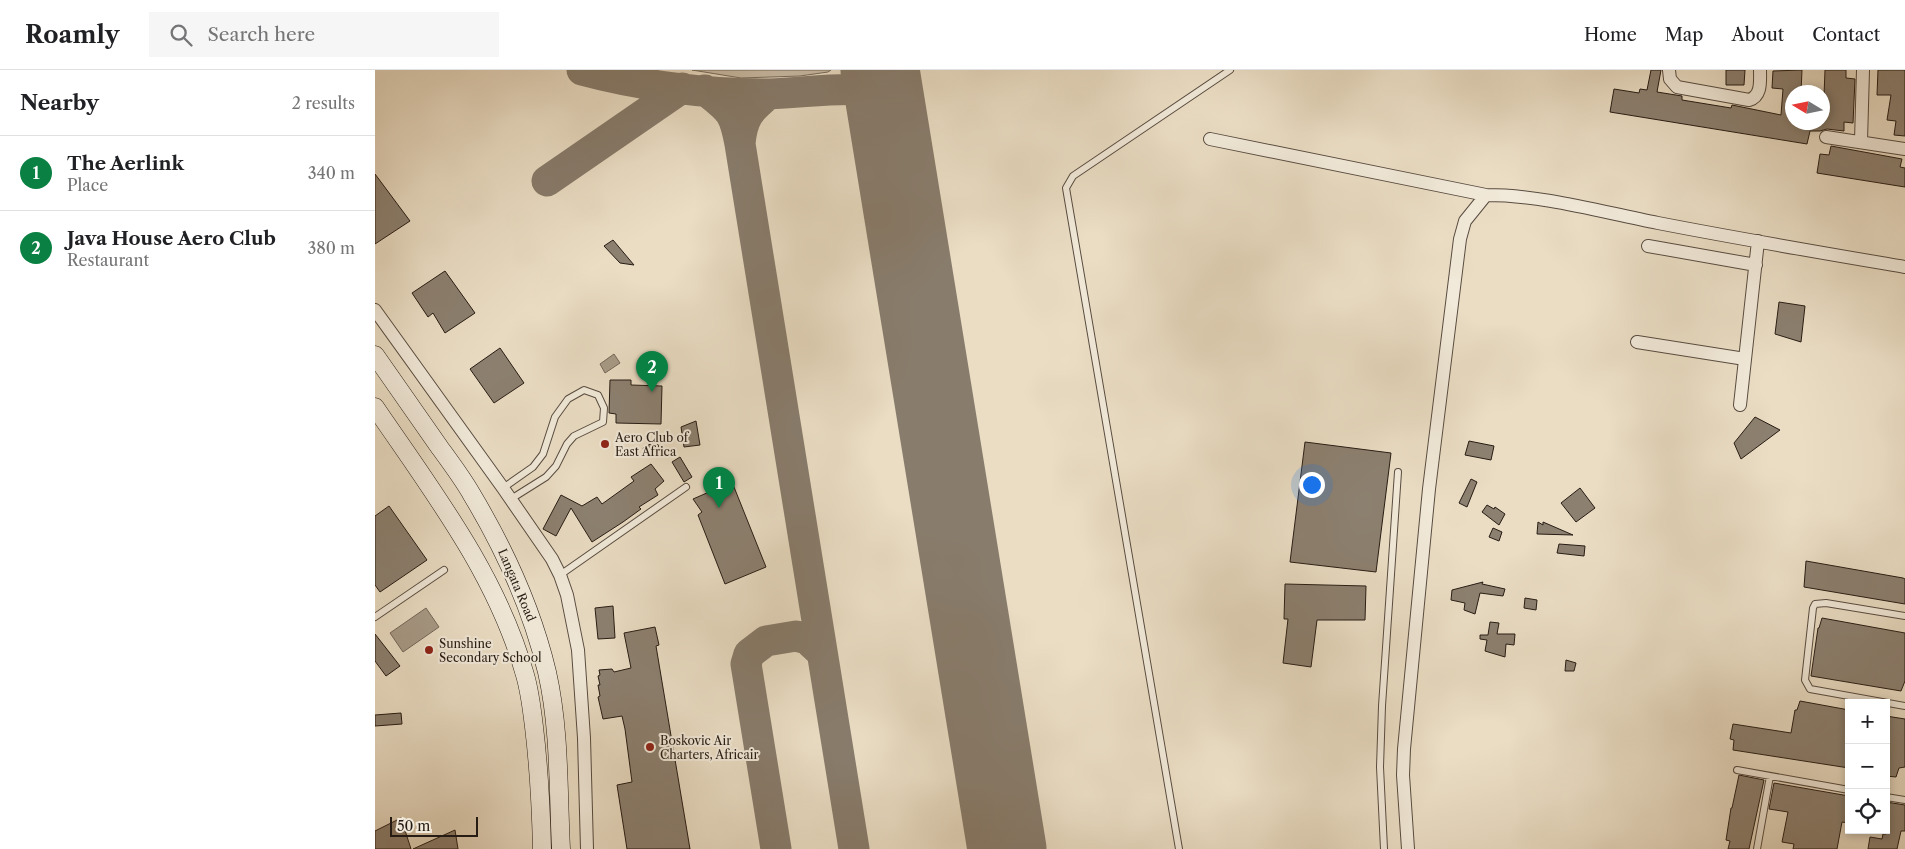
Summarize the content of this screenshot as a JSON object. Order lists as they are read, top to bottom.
{
  "streets": {
    "main road": ["Langata Road"]
  },
  "places": ["Aero Club of East Africa", "Sunshine Secondary School", "Boskovic Air Charters, Africair"],
  "scale_bar": "50 m",
  "north": "left",
  "page": {
    "header": "Roamly",
    "search": "Search here",
    "nav": [
      "Home",
      "Map",
      "About",
      "Contact"
    ],
    "heading": ["Nearby", "2 results"],
    "list": [
      {
        "mark": "1",
        "name": "The Aerlink",
        "note": "Place",
        "value": "340 m"
      },
      {
        "mark": "2",
        "name": "Java House Aero Club",
        "note": "Restaurant",
        "value": "380 m"
      }
    ],
    "pins": ["2", "1"],
    "map_buttons": ["+", "−"],
    "scale": "50 m"
  }
}
